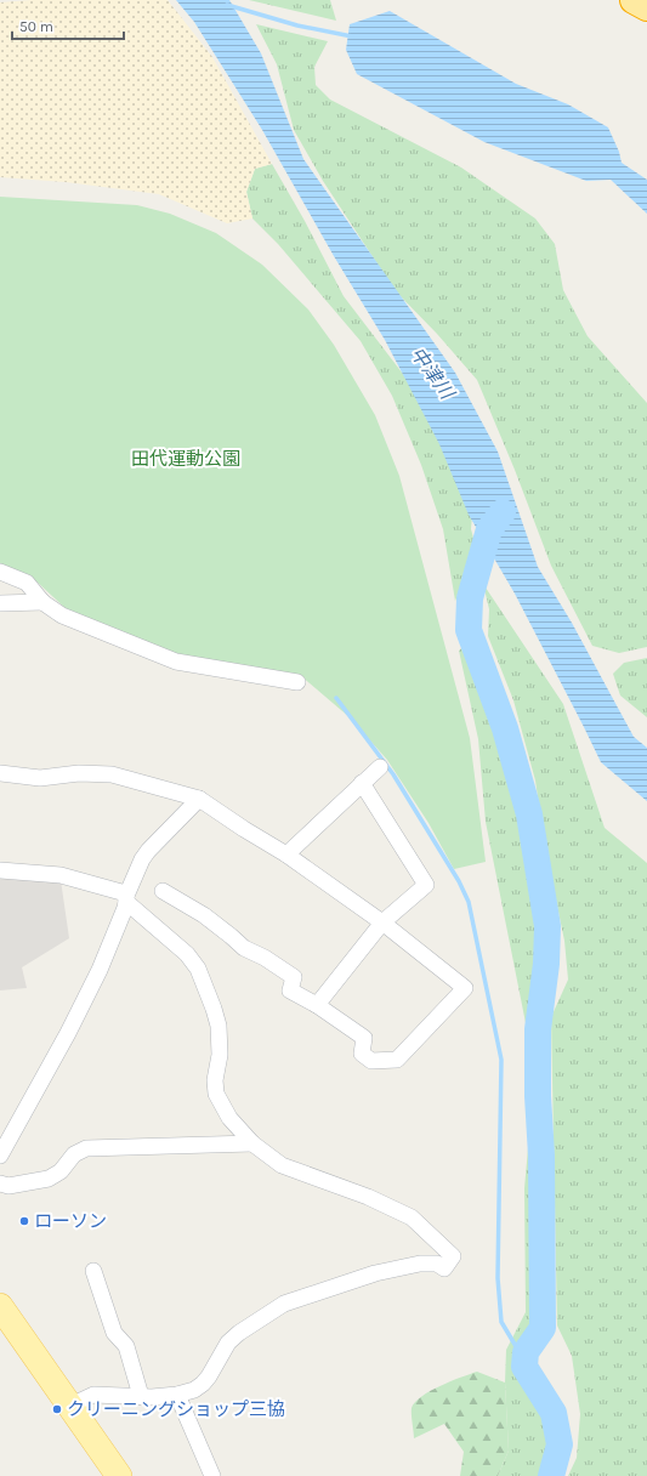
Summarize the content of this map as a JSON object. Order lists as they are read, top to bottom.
{
  "water": ["中津川"],
  "parks": ["田代運動公園"],
  "places": ["ローソン", "クリーニングショップ三協"],
  "scale_bar": "50 m"
}
